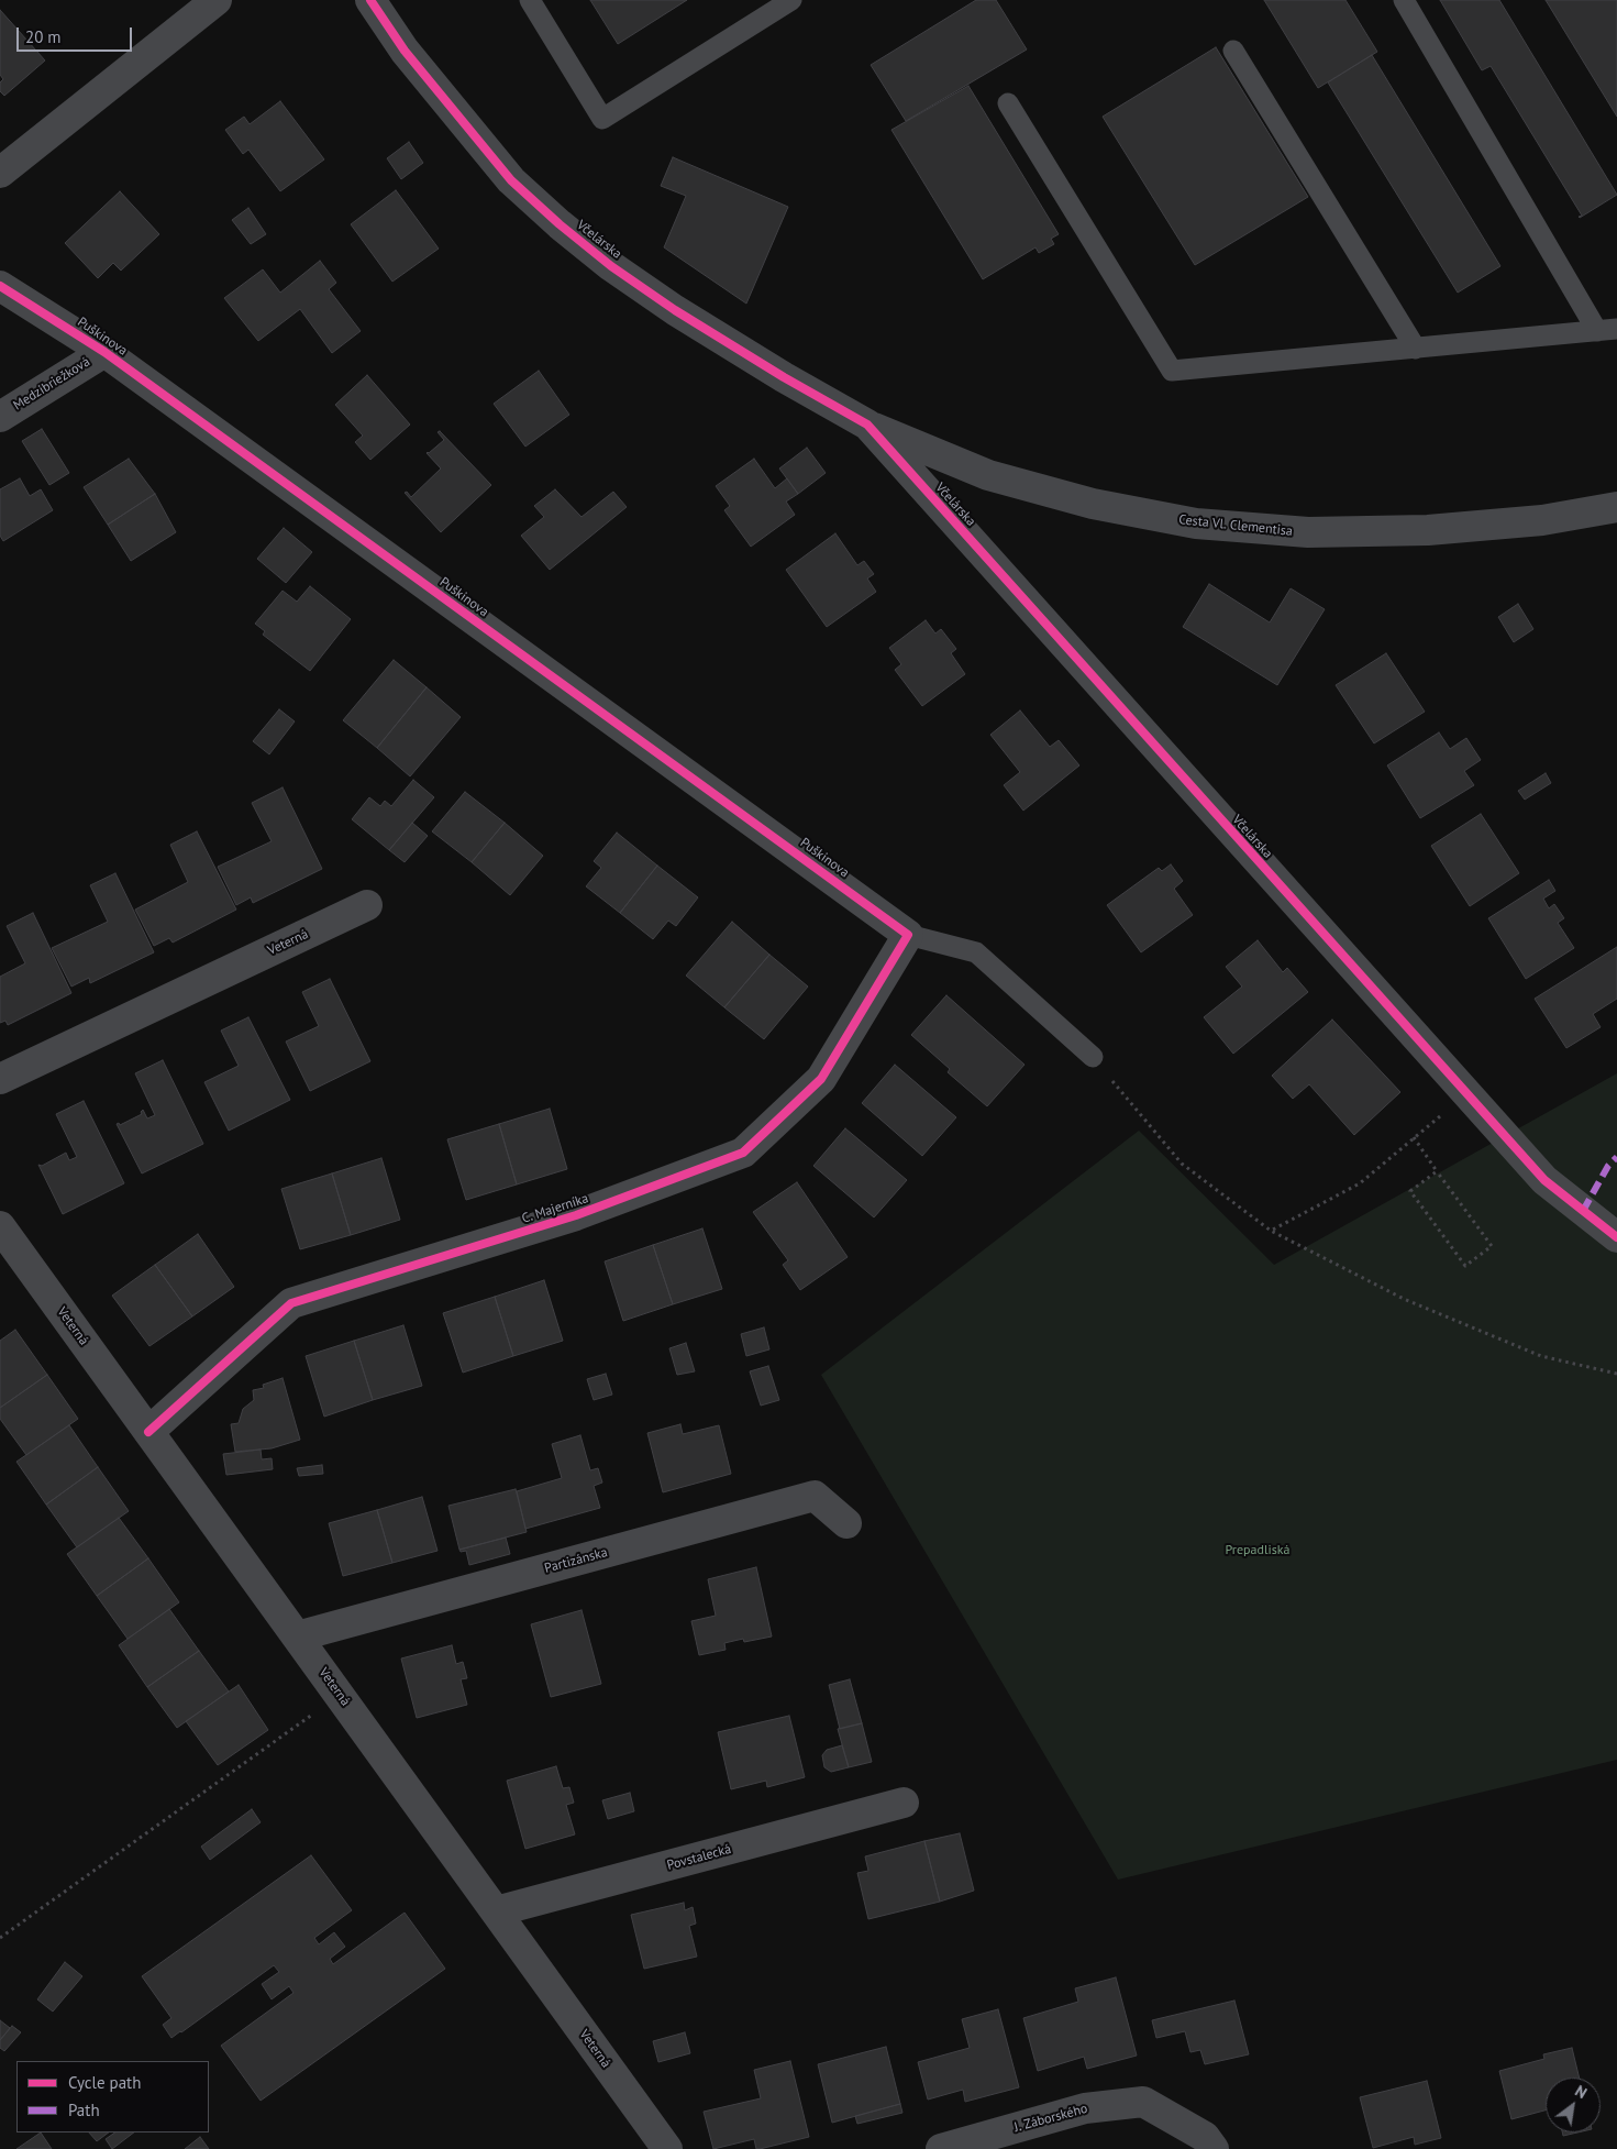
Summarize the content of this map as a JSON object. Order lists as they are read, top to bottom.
{
  "streets": {
    "street": [
      "Včelárska",
      "Puškinova",
      "Medzibriežková",
      "Cesta Vl. Clementisa",
      "Veterná",
      "C. Majerníka",
      "Partizánska",
      "Povstalecká",
      "J. Záborského"
    ]
  },
  "crossings": [
    ["Včelárska", "Cesta Vl. Clementisa"],
    ["Puškinova", "Medzibriežková"],
    ["Puškinova", "C. Majerníka"],
    ["Veterná", "C. Majerníka"],
    ["Veterná", "Partizánska"],
    ["Veterná", "Povstalecká"]
  ],
  "parks": ["Prepadliská"],
  "legend": ["Cycle path", "Path"],
  "scale_bar": "20 m",
  "north": "top right"
}
